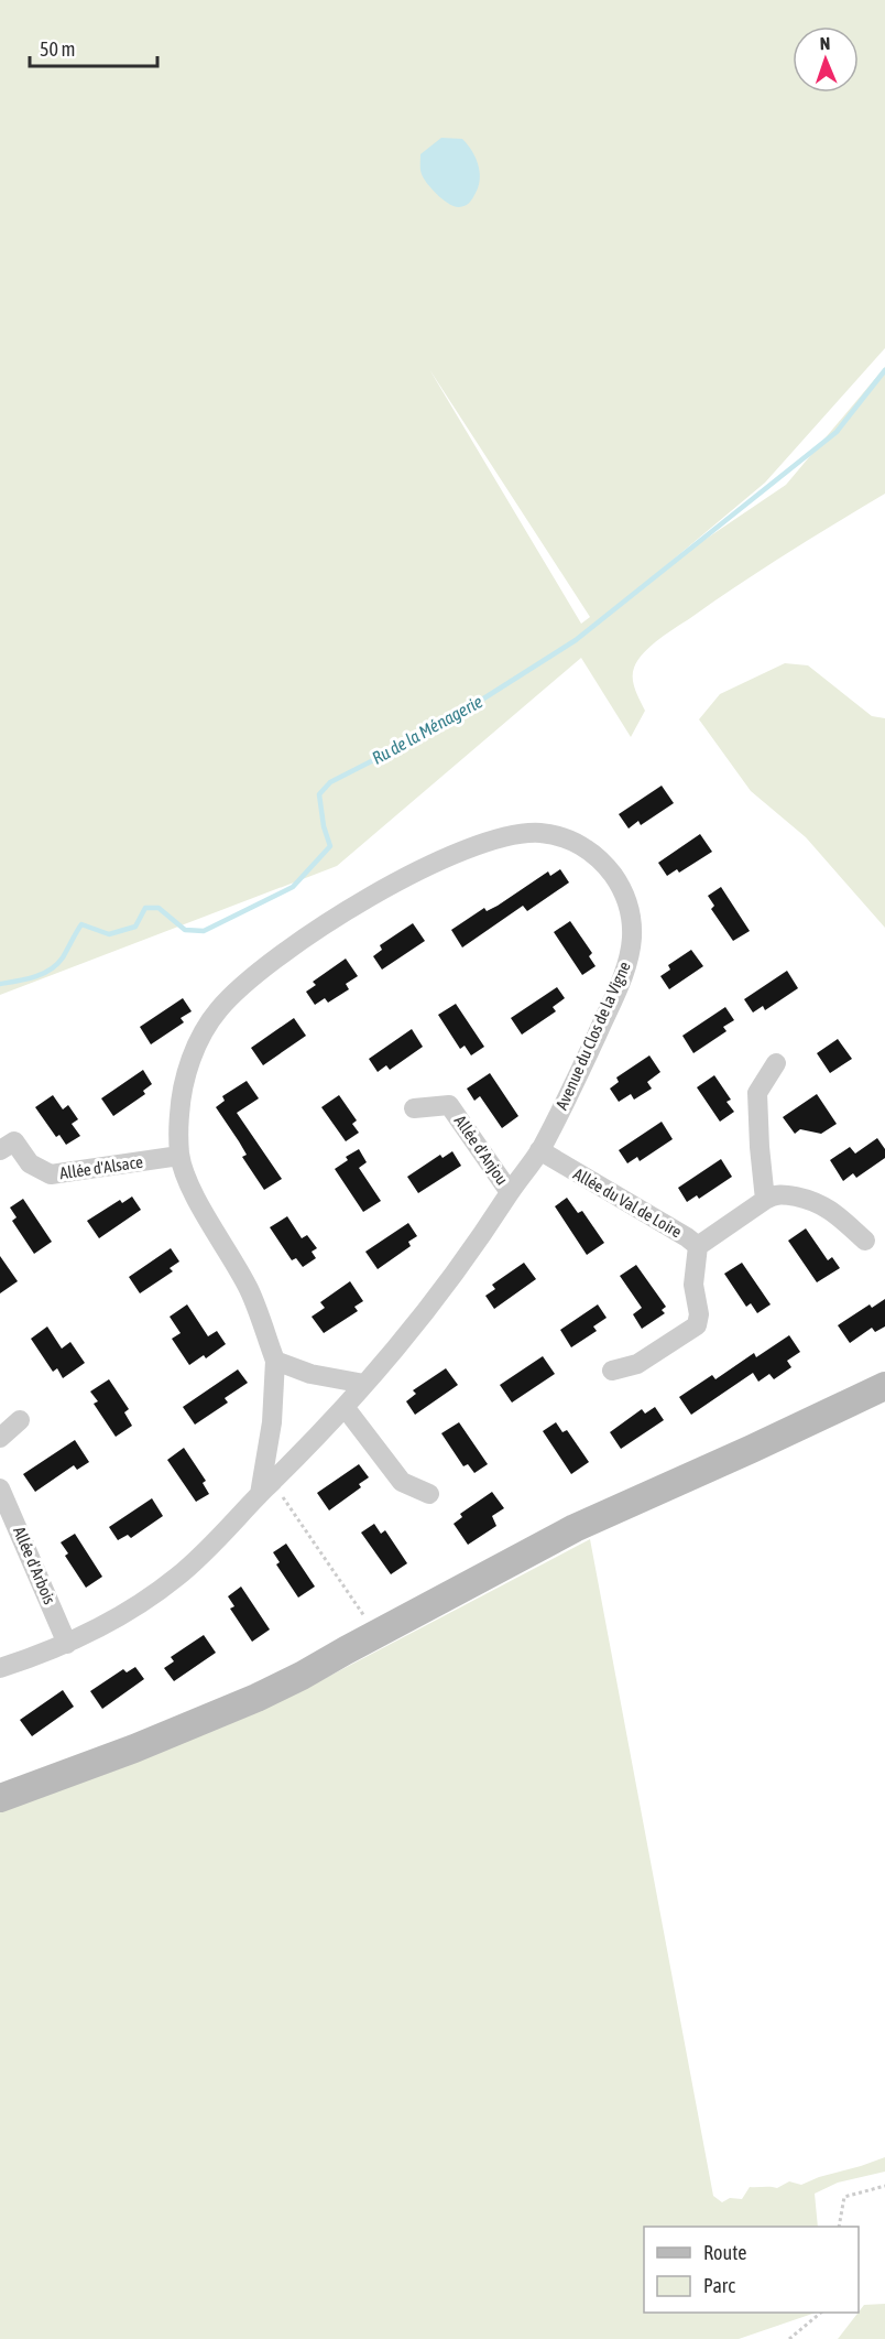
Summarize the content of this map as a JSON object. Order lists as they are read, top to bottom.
{
  "streets": {
    "street": [
      "Avenue du Clos de la Vigne",
      "Allée d'Anjou",
      "Allée d'Alsace",
      "Allée du Val de Loire",
      "Allée d'Arbois"
    ]
  },
  "crossings": [
    ["Avenue du Clos de la Vigne", "Allée d'Anjou"],
    ["Avenue du Clos de la Vigne", "Allée d'Alsace"],
    ["Avenue du Clos de la Vigne", "Allée du Val de Loire"],
    ["Avenue du Clos de la Vigne", "Allée d'Arbois"]
  ],
  "water": ["Ru de la Ménagerie"],
  "legend": ["Route", "Parc"],
  "scale_bar": "50 m",
  "north": "top"
}
